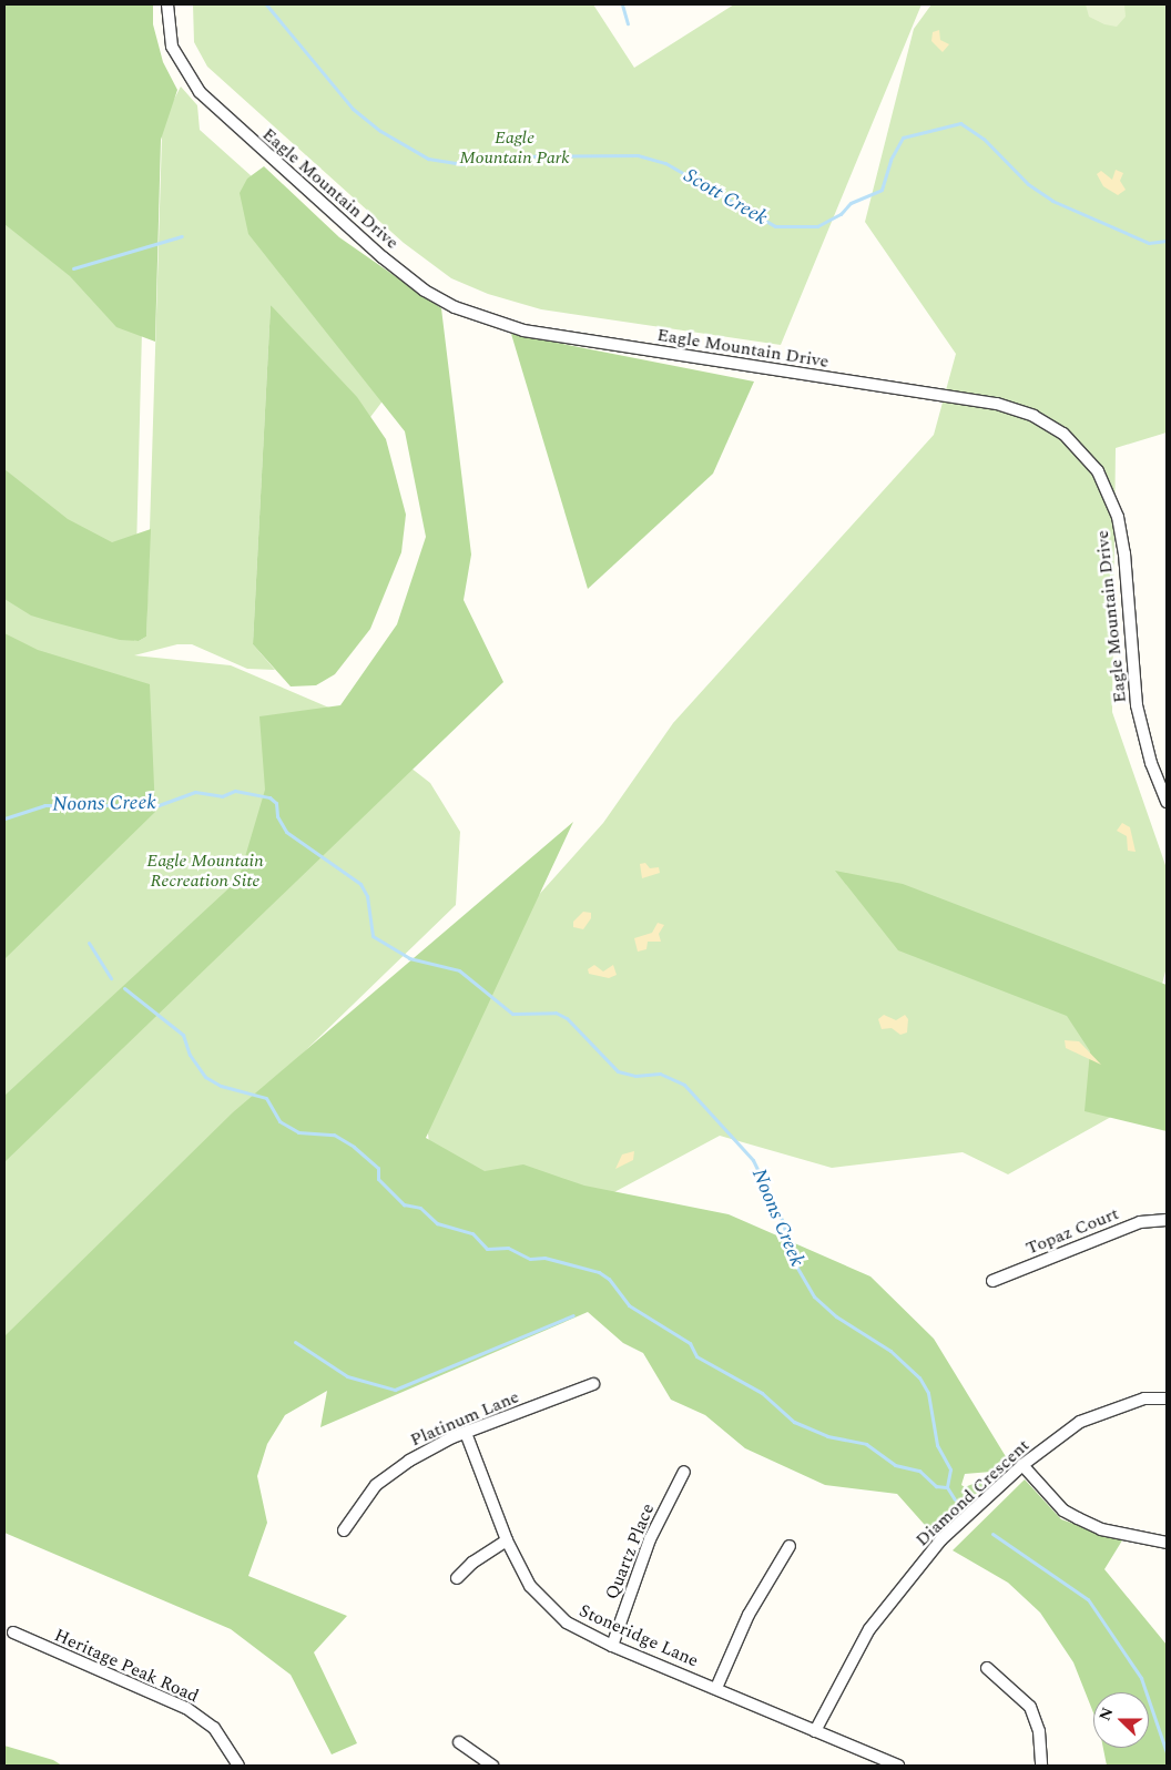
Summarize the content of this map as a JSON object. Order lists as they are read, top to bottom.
{
  "streets": {
    "street": [
      "Eagle Mountain Drive",
      "Topaz Court",
      "Platinum Lane",
      "Diamond Crescent",
      "Quartz Place",
      "Stoneridge Lane",
      "Heritage Peak Road"
    ]
  },
  "crossings": [
    ["Platinum Lane", "Stoneridge Lane"],
    ["Diamond Crescent", "Stoneridge Lane"],
    ["Quartz Place", "Stoneridge Lane"]
  ],
  "water": ["Scott Creek", "Noons Creek"],
  "parks": ["Eagle Mountain Park", "Eagle Mountain Recreation Site"],
  "north": "left"
}
